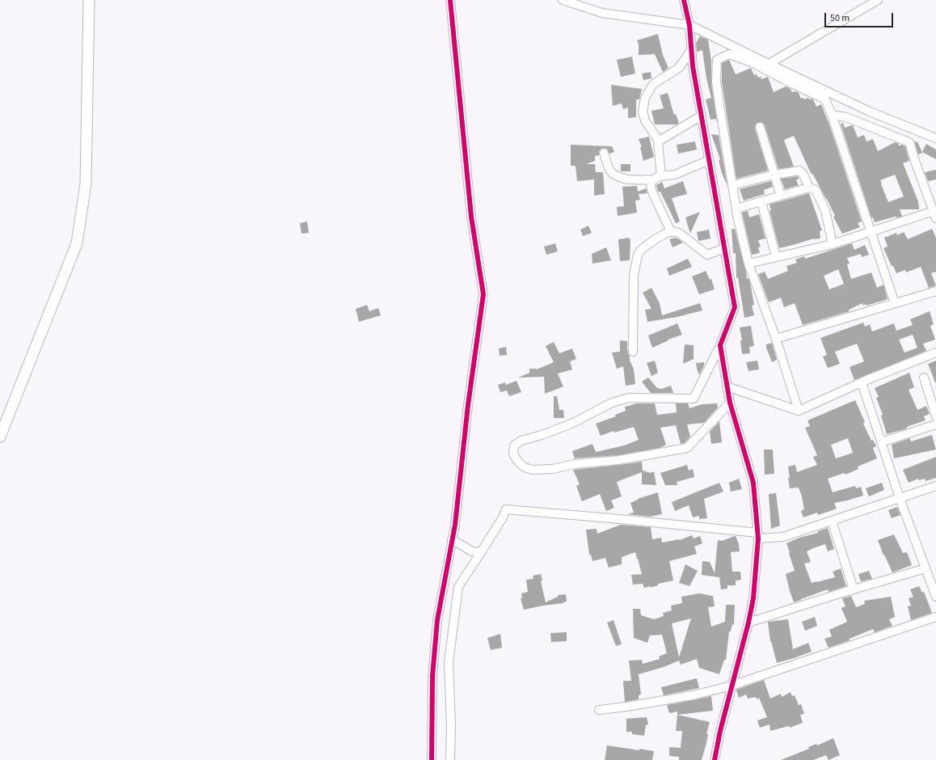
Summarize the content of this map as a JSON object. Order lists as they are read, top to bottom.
{
  "scale_bar": "50 m"
}
